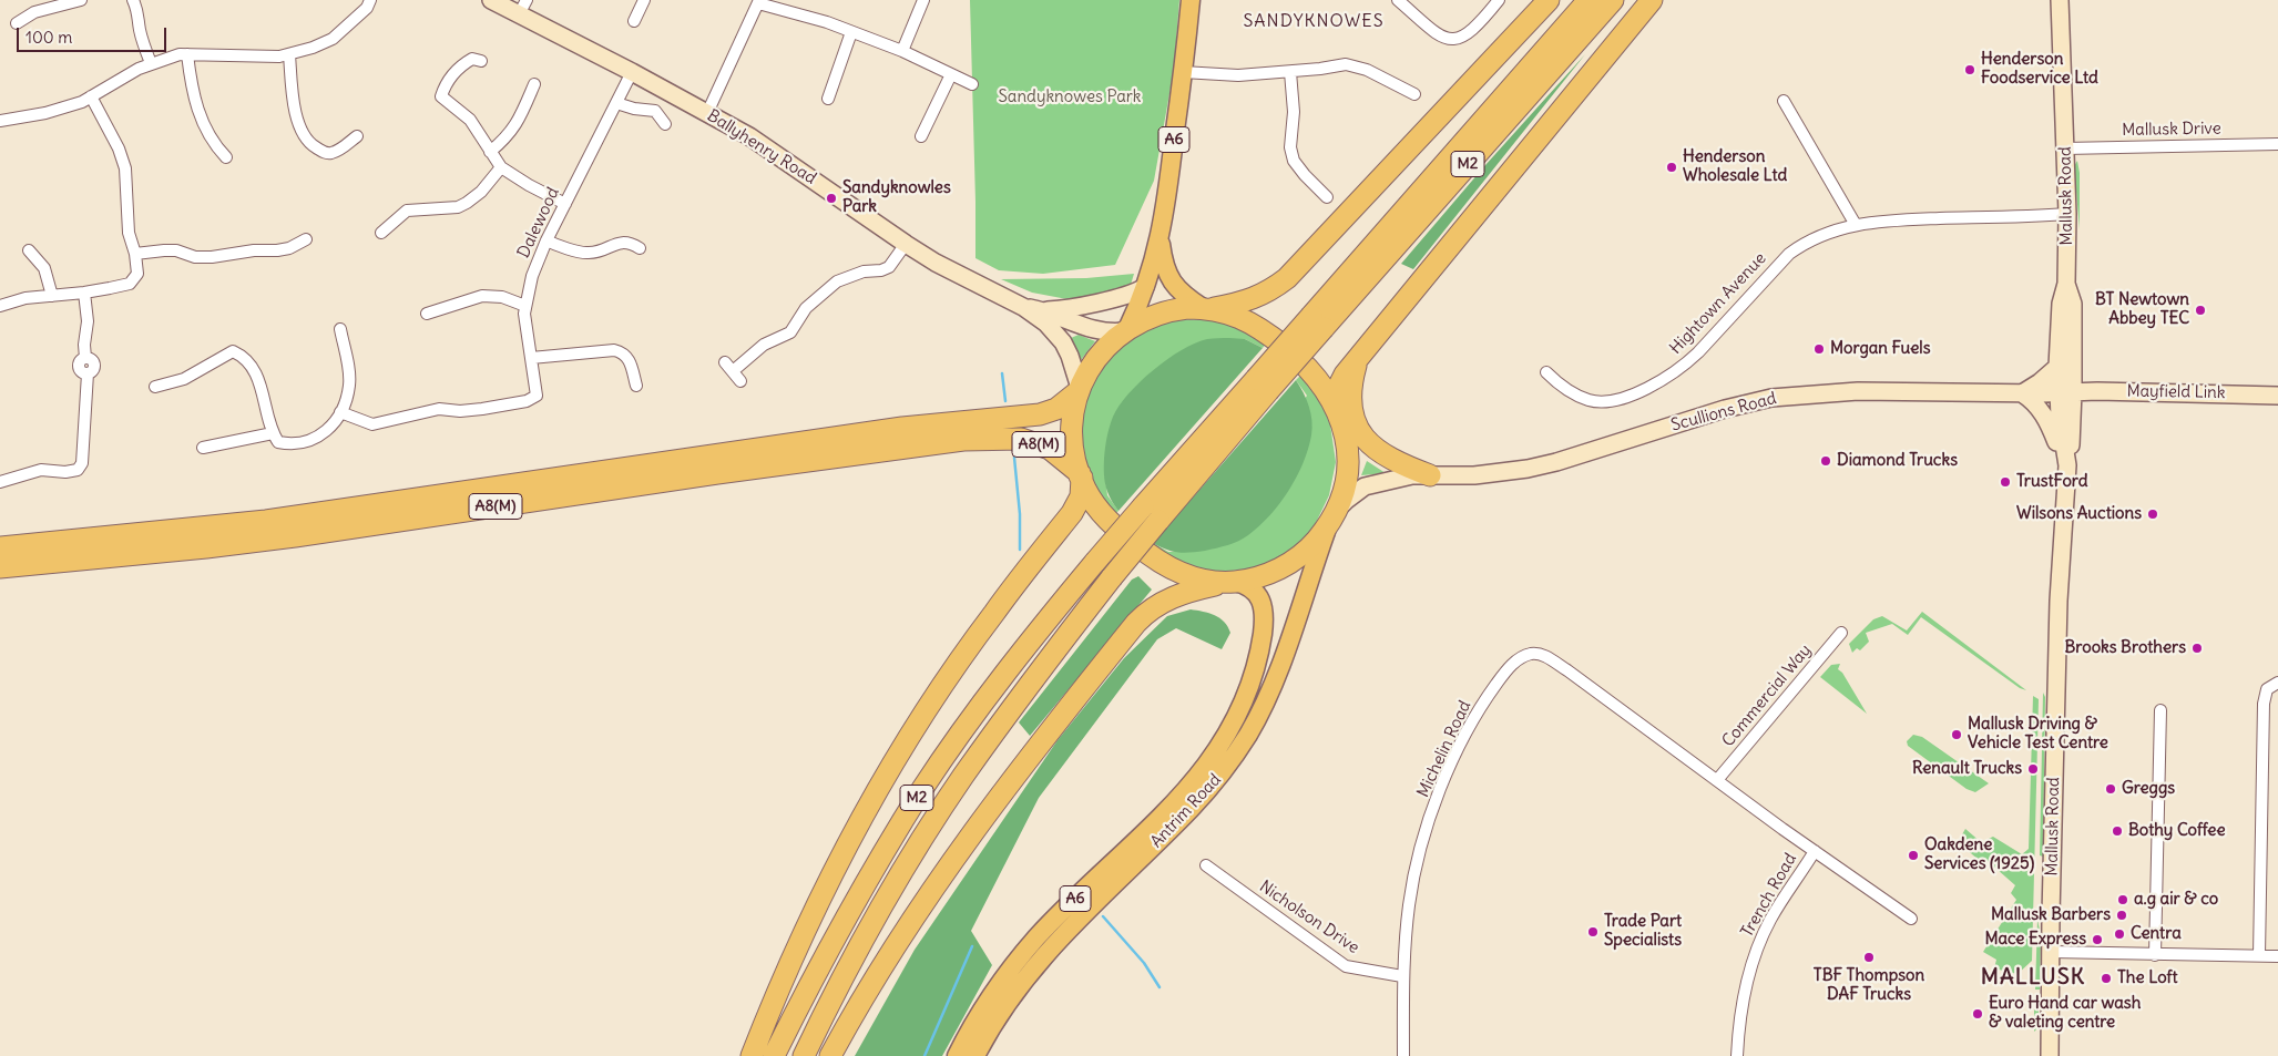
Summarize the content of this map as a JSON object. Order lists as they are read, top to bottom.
{
  "streets": {
    "highway": ["A6", "M2", "A8(M)"],
    "main road": [
      "Ballyhenry Road",
      "Mallusk Road",
      "Mayfield Link",
      "Scullions Road",
      "Antrim Road"
    ],
    "street": [
      "Mallusk Drive",
      "Dalewood",
      "Hightown Avenue",
      "Commercial Way",
      "Michelin Road",
      "Trench Road",
      "Nicholson Drive"
    ]
  },
  "crossings": [
    ["Mallusk Drive", "Mallusk Road"],
    ["A6", "Ballyhenry Road"],
    ["A6", "Scullions Road"],
    ["A6", "A8(M)"],
    ["A6", "Antrim Road"],
    ["Ballyhenry Road", "Dalewood"],
    ["Ballyhenry Road", "A8(M)"],
    ["Mallusk Road", "Hightown Avenue"],
    ["Mallusk Road", "Mayfield Link"],
    ["Mallusk Road", "Scullions Road"],
    ["Mayfield Link", "Scullions Road"],
    ["Scullions Road", "Antrim Road"],
    ["Commercial Way", "Michelin Road"],
    ["Michelin Road", "Trench Road"],
    ["Michelin Road", "Nicholson Drive"]
  ],
  "districts": ["SANDYKNOWES", "MALLUSK"],
  "parks": ["Sandyknowes Park"],
  "places": [
    "Henderson Foodservice Ltd",
    "Henderson Wholesale Ltd",
    "Sandyknowles Park",
    "BT Newtown Abbey TEC",
    "Morgan Fuels",
    "Diamond Trucks",
    "TrustFord",
    "Wilsons Auctions",
    "Brooks Brothers",
    "Mallusk Driving & Vehicle Test Centre",
    "Renault Trucks",
    "Greggs",
    "Bothy Coffee",
    "Oakdene Services (1925)",
    "a.g air & co",
    "Mallusk Barbers",
    "Trade Part Specialists",
    "Centra",
    "Mace Express",
    "TBF Thompson DAF Trucks",
    "The Loft",
    "Euro Hand car wash & valeting centre"
  ],
  "scale_bar": "100 m"
}
